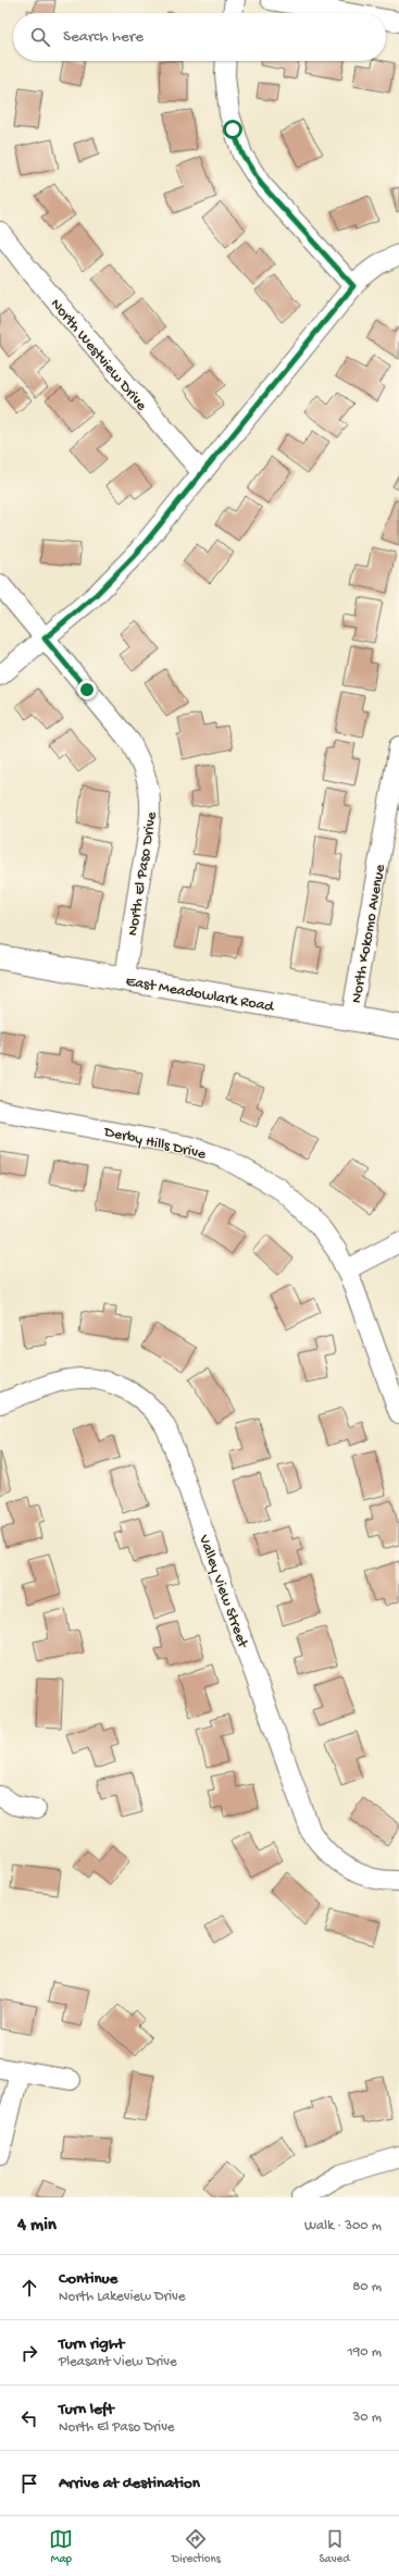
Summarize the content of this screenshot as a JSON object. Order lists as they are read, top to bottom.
{
  "streets": {
    "main road": ["East Meadowlark Road"],
    "street": [
      "North Westview Drive",
      "North El Paso Drive",
      "North Kokomo Avenue",
      "Derby Hills Drive",
      "Valley View Street"
    ]
  },
  "crossings": [
    ["North El Paso Drive", "East Meadowlark Road"],
    ["North Kokomo Avenue", "East Meadowlark Road"]
  ],
  "page": {
    "search": "Search here",
    "heading": ["4 min", "Walk · 300 m"],
    "list": [
      ["Continue", "North Lakeview Drive", "80 m"],
      ["Turn right", "Pleasant View Drive", "190 m"],
      ["Turn left", "North El Paso Drive", "30 m"],
      "Arrive at destination"
    ],
    "nav": ["Map", "Directions", "Saved"]
  }
}
